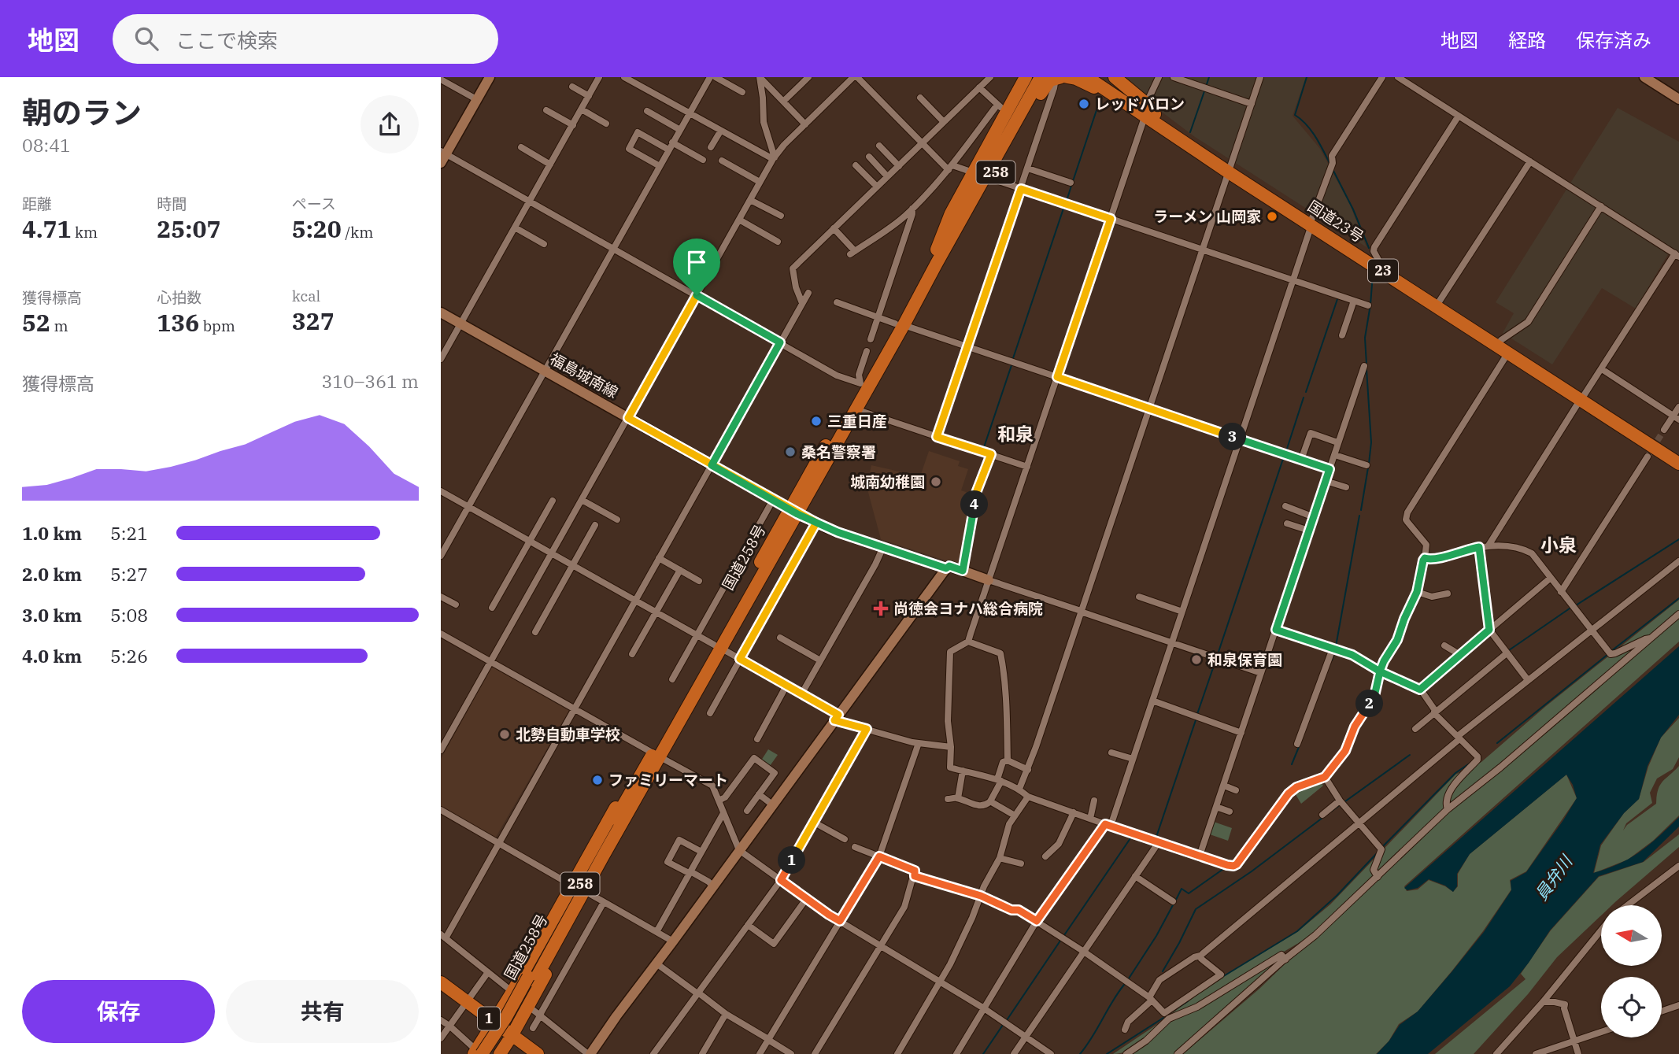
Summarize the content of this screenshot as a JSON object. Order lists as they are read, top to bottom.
{
  "streets": {
    "highway": [
      "258",
      "国道23号",
      "23",
      "国道258号",
      "1"
    ],
    "street": ["福島城南線"]
  },
  "crossings": [
    ["258", "国道258号"],
    ["福島城南線", "国道258号"]
  ],
  "districts": ["和泉", "小泉"],
  "water": ["員弁川"],
  "places": {
    "other": [
      "レッドバロン",
      "ラーメン 山岡家",
      "三重日産",
      "桑名警察署",
      "城南幼稚園",
      "和泉保育園",
      "北勢自動車学校",
      "ファミリーマート"
    ],
    "health": ["尚徳会ヨナハ総合病院"]
  },
  "north": "left",
  "page": {
    "header": "地図",
    "search": "ここで検索",
    "nav": ["地図", "経路", "保存済み"],
    "heading": ["朝のラン", "08:41"],
    "stats": [
      ["距離", "4.71 km"],
      ["時間", "25:07"],
      ["ペース", "5:20 /km"],
      ["獲得標高", "52 m"],
      ["心拍数", "136 bpm"],
      ["kcal", "327"]
    ],
    "chart": ["獲得標高", "310–361 m"],
    "pins": [
      "3",
      "4",
      "2",
      "1"
    ],
    "list": [
      {
        "name": "1.0 km",
        "note": "5:21"
      },
      {
        "name": "2.0 km",
        "note": "5:27"
      },
      {
        "name": "3.0 km",
        "note": "5:08"
      },
      {
        "name": "4.0 km",
        "note": "5:26"
      }
    ],
    "buttons": ["保存", "共有"]
  }
}
